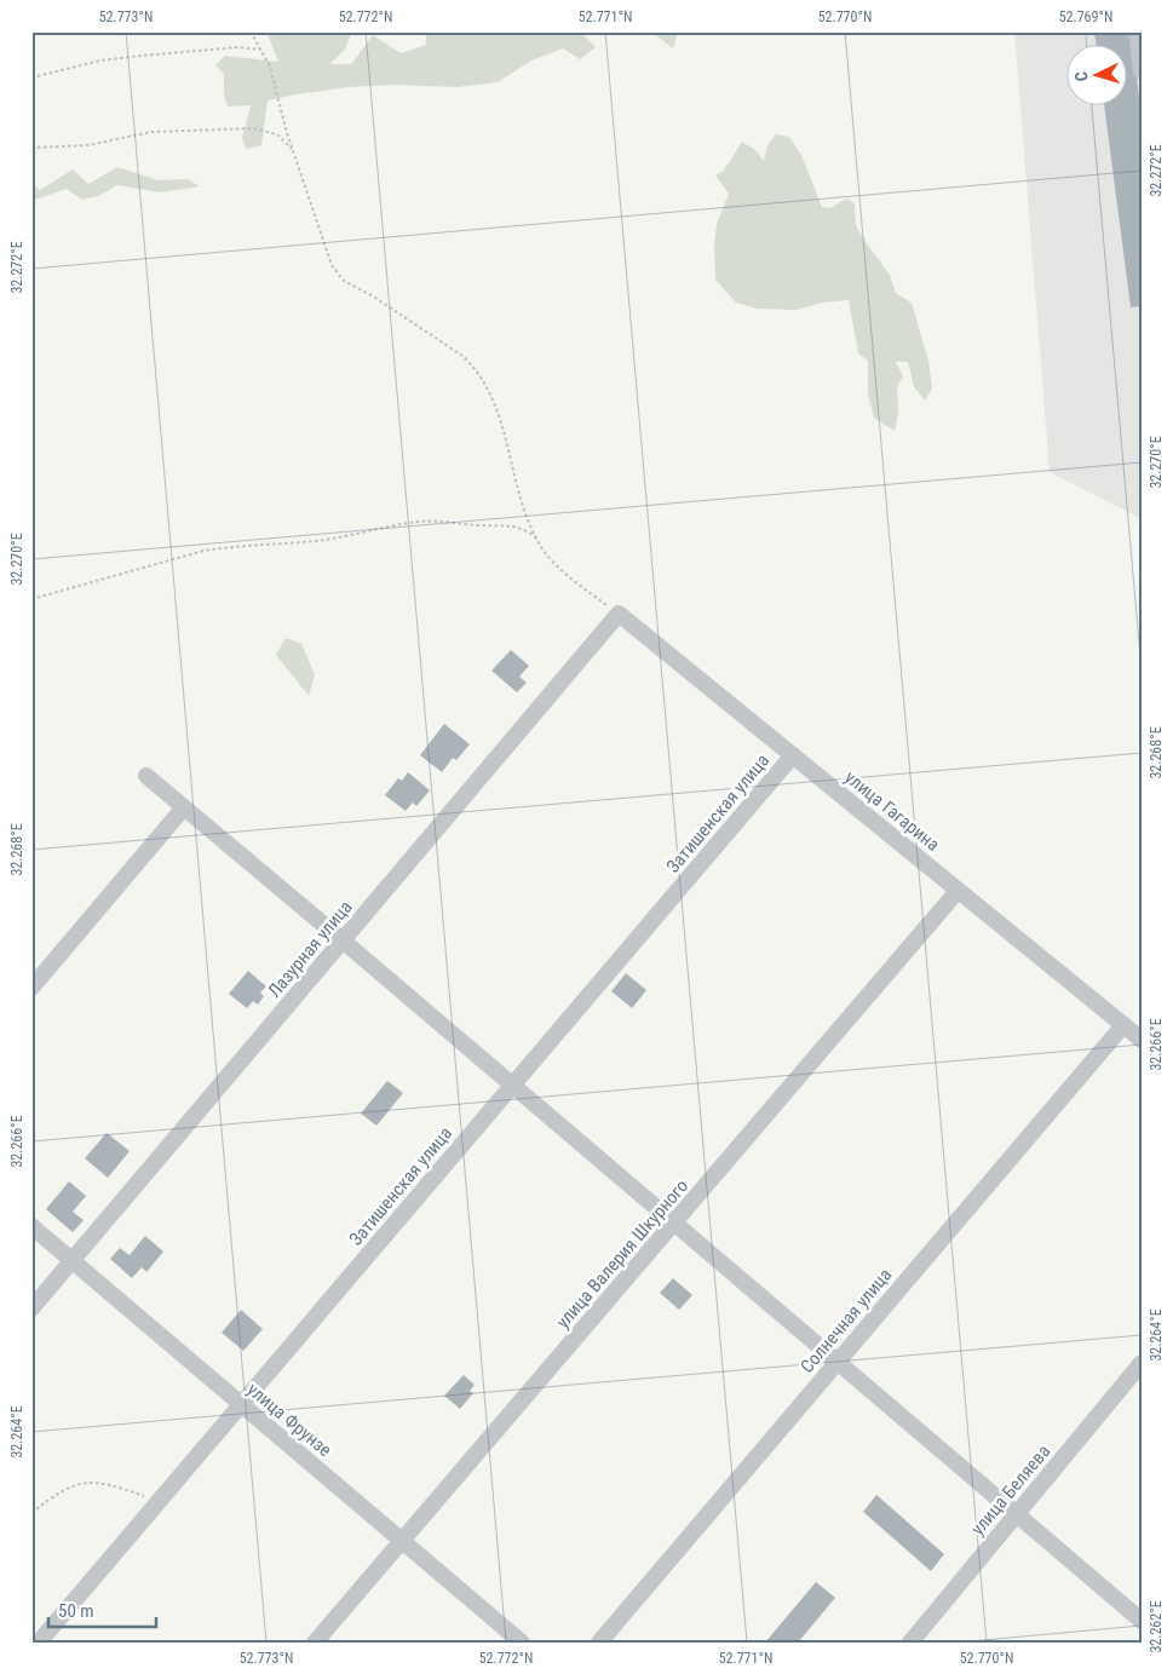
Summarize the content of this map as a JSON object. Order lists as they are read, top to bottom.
{
  "streets": {
    "street": [
      "улица Гагарина",
      "Затишенская улица",
      "Лазурная улица",
      "улица Валерия Шкурного",
      "Солнечная улица",
      "улица Фрунзе",
      "улица Беляева"
    ]
  },
  "crossings": [
    ["улица Гагарина", "Затишенская улица"],
    ["улица Гагарина", "Лазурная улица"],
    ["улица Гагарина", "улица Валерия Шкурного"],
    ["улица Гагарина", "Солнечная улица"],
    ["Затишенская улица", "улица Фрунзе"],
    ["Лазурная улица", "улица Фрунзе"],
    ["улица Валерия Шкурного", "улица Фрунзе"]
  ],
  "scale_bar": "50 m",
  "north": "left",
  "coordinates": [
    "52.773°N",
    "52.772°N",
    "52.771°N",
    "52.770°N",
    "52.769°N",
    "32.272°E",
    "32.270°E",
    "32.268°E",
    "32.266°E",
    "32.264°E",
    "32.262°E"
  ]
}
